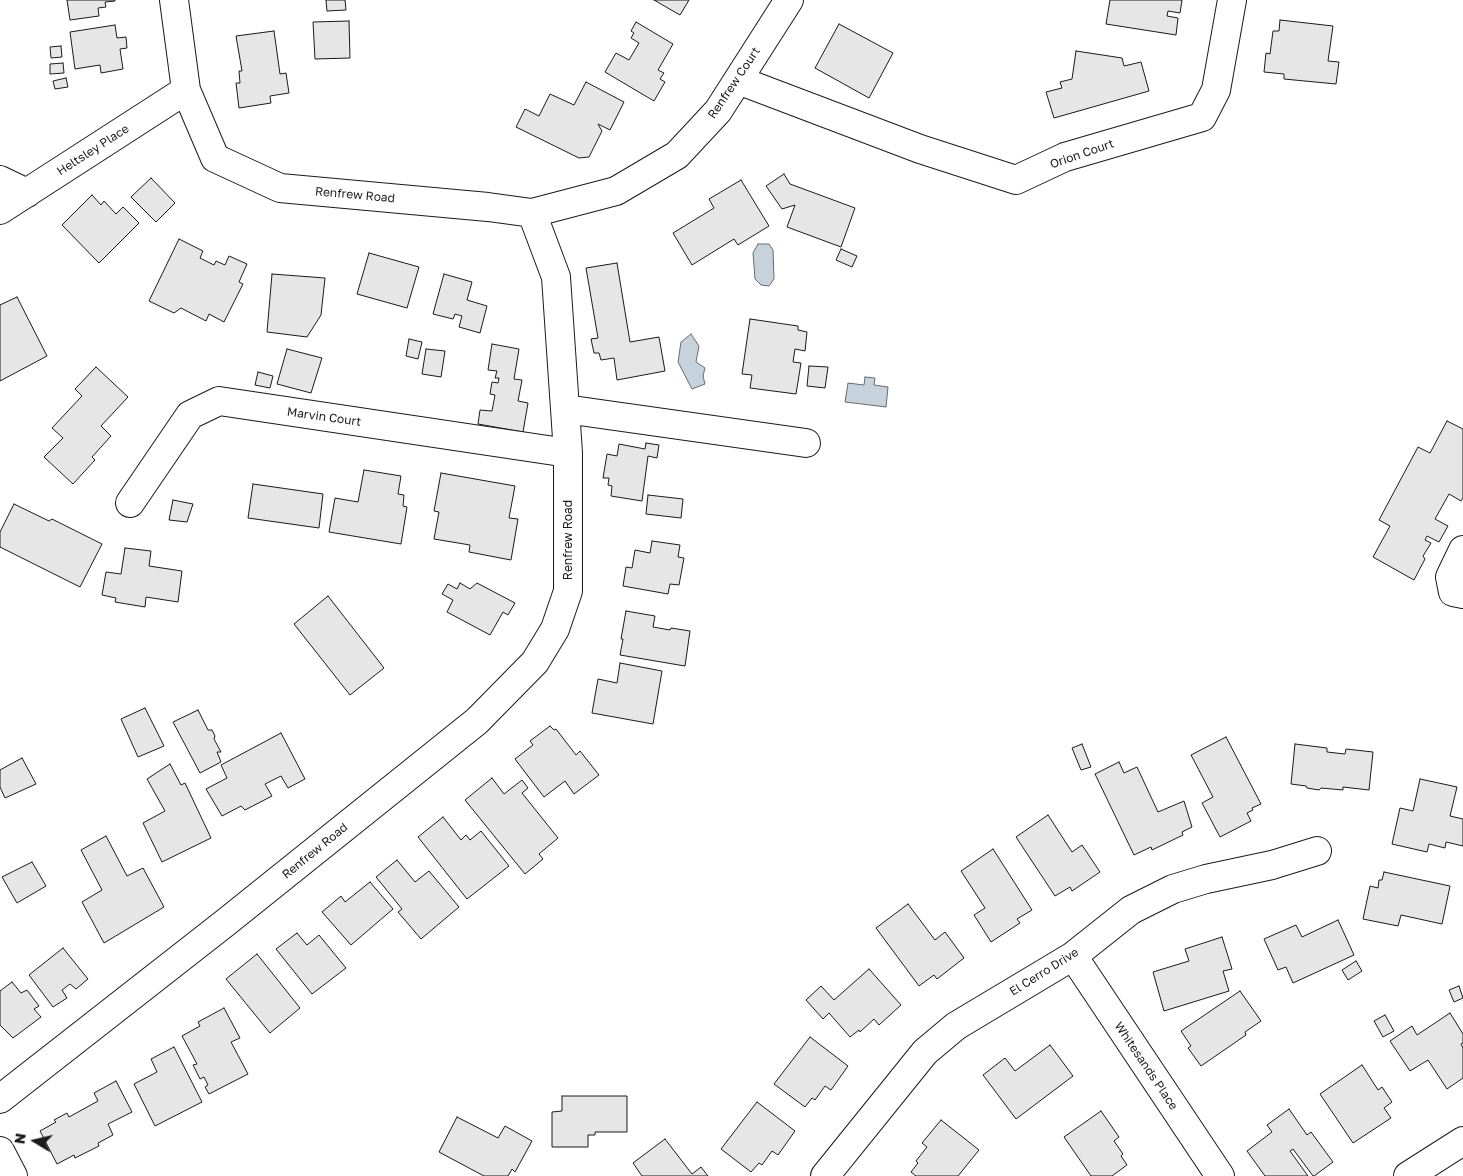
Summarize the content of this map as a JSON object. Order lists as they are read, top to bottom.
{
  "streets": {
    "street": [
      "Renfrew Court",
      "Heltsley Place",
      "Orion Court",
      "Renfrew Road",
      "Marvin Court",
      "El Cerro Drive",
      "Whitesands Place"
    ]
  },
  "crossings": [
    ["Renfrew Court", "Orion Court"],
    ["Renfrew Court", "Renfrew Road"],
    ["Heltsley Place", "Renfrew Road"],
    ["Renfrew Road", "Marvin Court"],
    ["El Cerro Drive", "Whitesands Place"]
  ],
  "north": "left"
}
